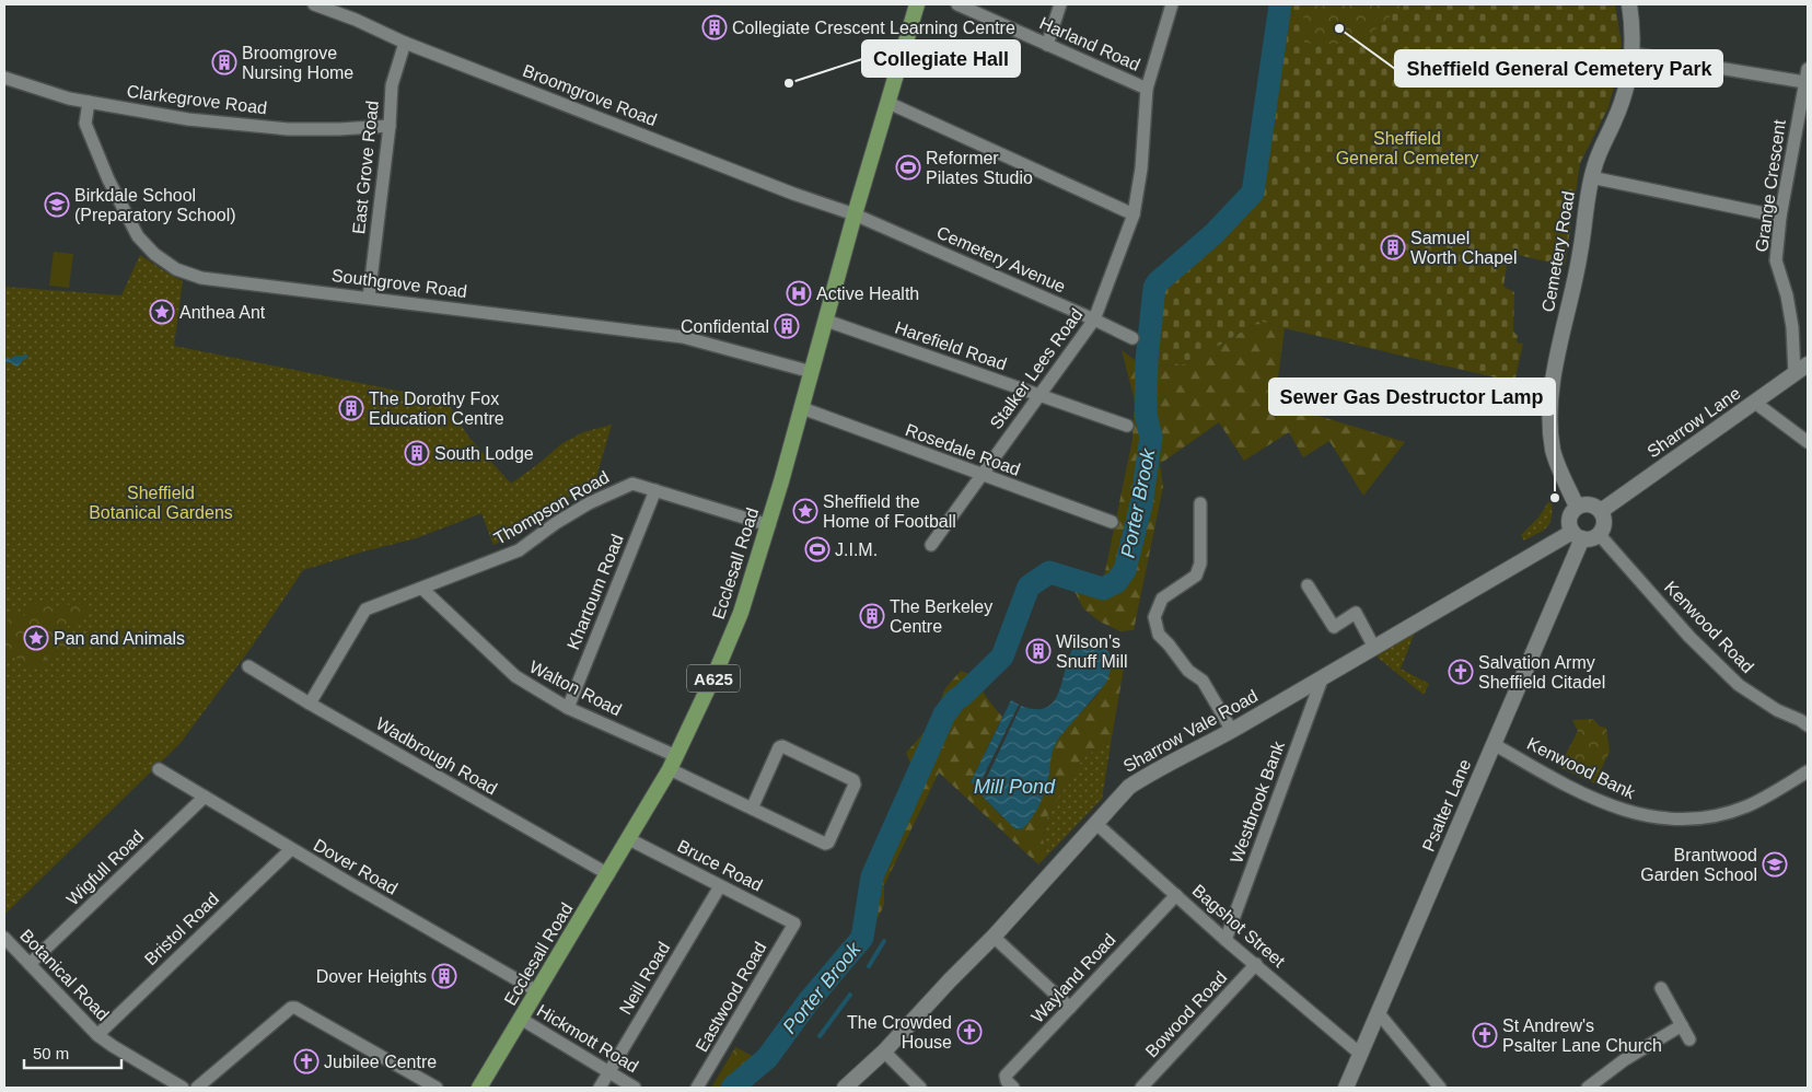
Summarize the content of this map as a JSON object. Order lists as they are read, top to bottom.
{
  "streets": {
    "main road": ["Ecclesall Road", "A625"],
    "street": [
      "Harland Road",
      "Broomgrove Road",
      "Clarkegrove Road",
      "East Grove Road",
      "Grange Crescent",
      "Cemetery Road",
      "Cemetery Avenue",
      "Southgrove Road",
      "Harefield Road",
      "Stalker Lees Road",
      "Sharrow Lane",
      "Rosedale Road",
      "Thompson Road",
      "Khartoum Road",
      "Kenwood Road",
      "Walton Road",
      "Sharrow Vale Road",
      "Wadbrough Road",
      "Kenwood Bank",
      "Westbrook Bank",
      "Psalter Lane",
      "Bruce Road",
      "Dover Road",
      "Wigfull Road",
      "Bagshot Street",
      "Bristol Road",
      "Botanical Road",
      "Neill Road",
      "Wayland Road",
      "Eastwood Road",
      "Bowood Road",
      "Hickmott Road"
    ]
  },
  "crossings": [
    ["Harland Road", "Stalker Lees Road"],
    ["Broomgrove Road", "East Grove Road"],
    ["Broomgrove Road", "Cemetery Avenue"],
    ["Broomgrove Road", "Ecclesall Road"],
    ["Clarkegrove Road", "East Grove Road"],
    ["Clarkegrove Road", "Southgrove Road"],
    ["East Grove Road", "Southgrove Road"],
    ["Grange Crescent", "Sharrow Lane"],
    ["Cemetery Road", "Sharrow Lane"],
    ["Cemetery Road", "Kenwood Road"],
    ["Cemetery Road", "Sharrow Vale Road"],
    ["Cemetery Road", "Psalter Lane"],
    ["Cemetery Avenue", "Stalker Lees Road"],
    ["Cemetery Avenue", "Ecclesall Road"],
    ["Southgrove Road", "Ecclesall Road"],
    ["Harefield Road", "Stalker Lees Road"],
    ["Harefield Road", "Ecclesall Road"],
    ["Stalker Lees Road", "Rosedale Road"],
    ["Sharrow Lane", "Kenwood Road"],
    ["Sharrow Lane", "Sharrow Vale Road"],
    ["Sharrow Lane", "Psalter Lane"],
    ["Rosedale Road", "Ecclesall Road"],
    ["Thompson Road", "Ecclesall Road"],
    ["Thompson Road", "Khartoum Road"],
    ["Thompson Road", "Walton Road"],
    ["Thompson Road", "Wadbrough Road"],
    ["Ecclesall Road", "Walton Road"],
    ["Ecclesall Road", "Wadbrough Road"],
    ["Ecclesall Road", "Bruce Road"],
    ["Ecclesall Road", "Dover Road"],
    ["Ecclesall Road", "Hickmott Road"],
    ["Khartoum Road", "Walton Road"],
    ["Kenwood Road", "Sharrow Vale Road"],
    ["Kenwood Road", "Psalter Lane"],
    ["Sharrow Vale Road", "Westbrook Bank"],
    ["Sharrow Vale Road", "Psalter Lane"],
    ["Sharrow Vale Road", "Bagshot Street"],
    ["Kenwood Bank", "Psalter Lane"],
    ["Westbrook Bank", "Bagshot Street"],
    ["Psalter Lane", "Bagshot Street"],
    ["Bruce Road", "Neill Road"],
    ["Bruce Road", "Eastwood Road"],
    ["Dover Road", "Wigfull Road"],
    ["Dover Road", "Bristol Road"],
    ["Wigfull Road", "Botanical Road"],
    ["Bagshot Street", "Wayland Road"],
    ["Bagshot Street", "Bowood Road"],
    ["Bristol Road", "Botanical Road"],
    ["Neill Road", "Hickmott Road"]
  ],
  "water": ["Porter Brook", "Mill Pond"],
  "parks": ["Sheffield General Cemetery", "Sheffield Botanical Gardens"],
  "places": {
    "building": [
      "Collegiate Crescent Learning Centre",
      "Broomgrove Nursing Home",
      "Samuel Worth Chapel",
      "Confidental",
      "The Dorothy Fox Education Centre",
      "South Lodge",
      "The Berkeley Centre",
      "Wilson's Snuff Mill",
      "Dover Heights"
    ],
    "other": ["Sheffield General Cemetery Park", "Collegiate Hall", "Sewer Gas Destructor Lamp"],
    "sports": ["Reformer Pilates Studio", "J.I.M."],
    "school or university": ["Birkdale School (Preparatory School)", "Brantwood Garden School"],
    "hospital": ["Active Health"],
    "place": ["Anthea Ant", "Sheffield the Home of Football", "Pan and Animals"],
    "church": [
      "Salvation Army Sheffield Citadel",
      "The Crowded House",
      "St Andrew's Psalter Lane Church",
      "Jubilee Centre"
    ]
  },
  "scale_bar": "50 m"
}
